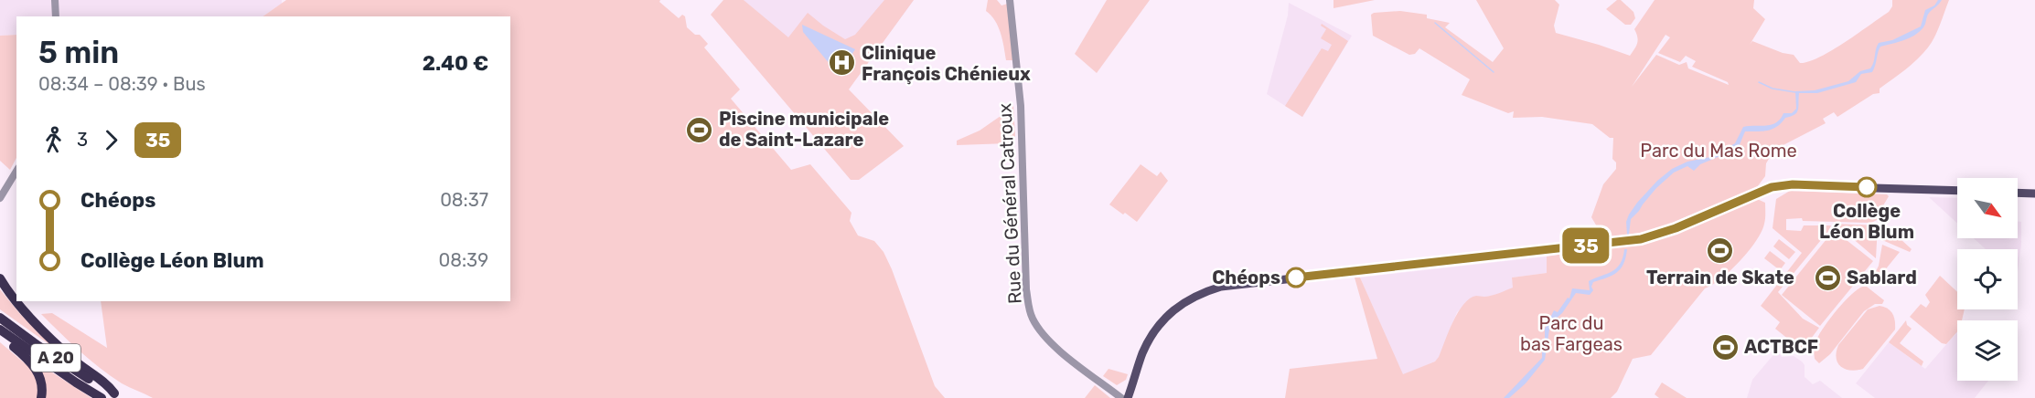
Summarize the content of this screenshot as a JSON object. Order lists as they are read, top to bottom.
{
  "streets": {
    "highway": ["A 20"],
    "street": ["Rue du Général Catroux"]
  },
  "parks": ["Parc du Mas Rome", "Parc du bas Fargeas"],
  "places": {
    "hospital": ["Clinique François Chénieux"],
    "sports": [
      "Piscine municipale de Saint-Lazare",
      "Terrain de Skate",
      "Sablard",
      "ACTBCF"
    ],
    "other": ["Collège Léon Blum", "Chéops"]
  },
  "lines": ["bus line 35"],
  "north": "bottom right",
  "page": {
    "on_map": "35",
    "heading": ["5 min", "08:34 – 08:39 · Bus", "2.40 €"],
    "legs": ["3", "35"],
    "list": [
      {
        "name": "Chéops",
        "value": "08:37"
      },
      {
        "name": "Collège Léon Blum",
        "value": "08:39"
      }
    ]
  }
}
